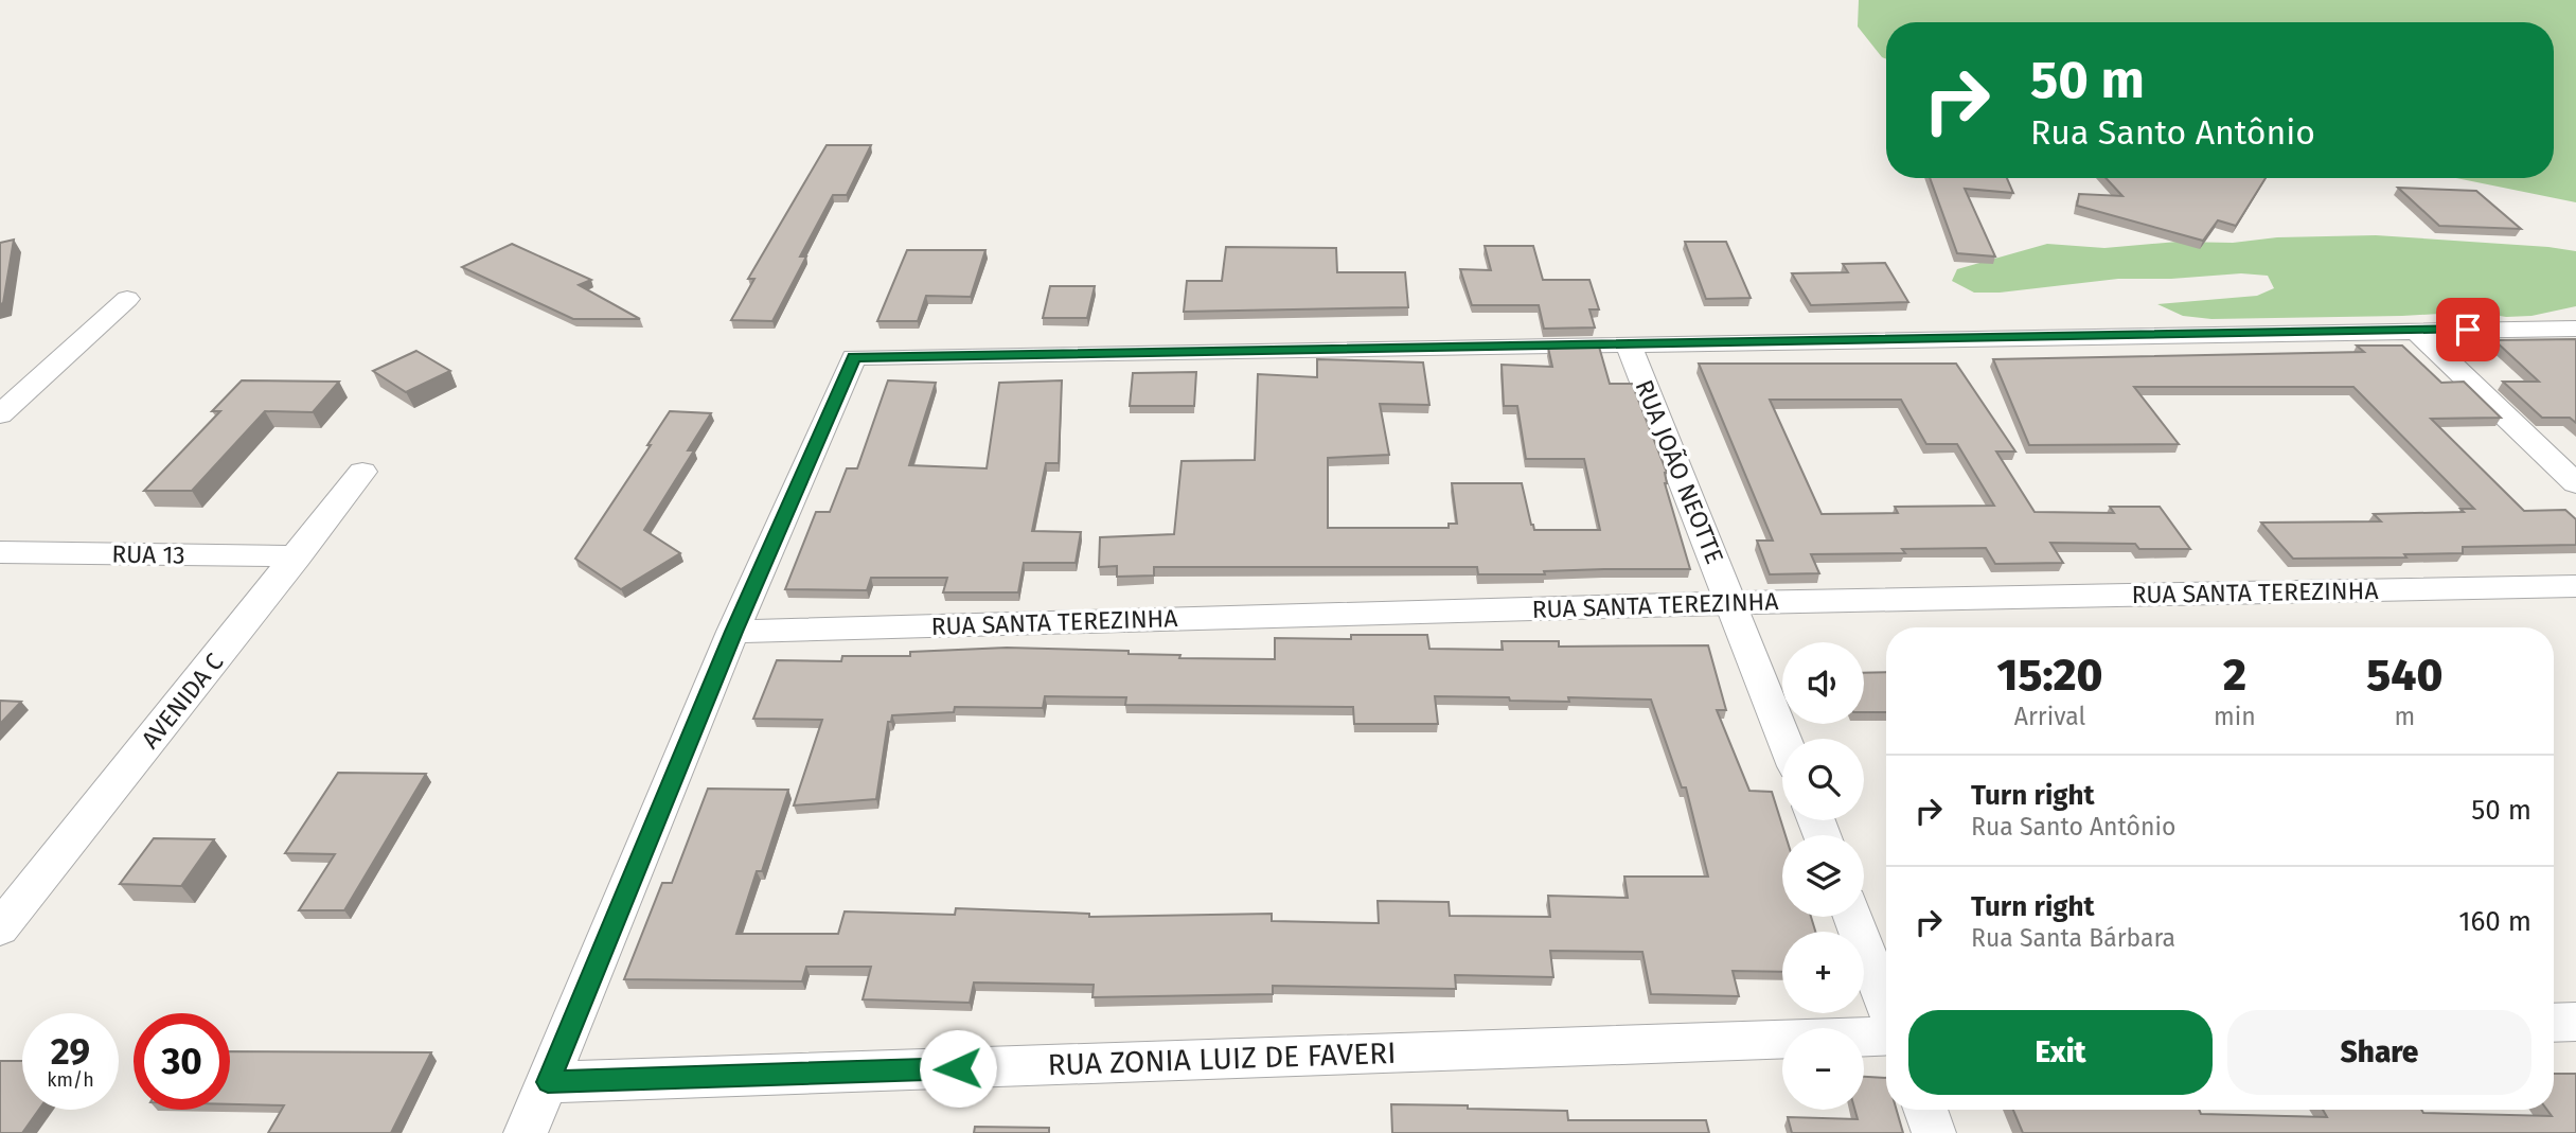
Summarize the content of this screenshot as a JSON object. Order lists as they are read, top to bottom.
{
  "streets": {
    "street": [
      "RUA JOÃO NEOTTE",
      "RUA 13",
      "RUA SANTA TEREZINHA",
      "AVENIDA C",
      "RUA ZONIA LUIZ DE FAVERI"
    ]
  },
  "crossings": [
    ["RUA JOÃO NEOTTE", "RUA SANTA TEREZINHA"],
    ["RUA 13", "AVENIDA C"]
  ],
  "page": {
    "turn": ["50 m", "Rua Santo Antônio"],
    "eta": [
      "15:20",
      "Arrival",
      "2",
      "min",
      "540",
      "m"
    ],
    "map_buttons": ["+", "−"],
    "list": [
      {
        "name": "Turn right",
        "note": "Rua Santo Antônio",
        "value": "50 m"
      },
      {
        "name": "Turn right",
        "note": "Rua Santa Bárbara",
        "value": "160 m"
      }
    ],
    "buttons": ["Exit", "Share"],
    "speed": "29 km/h",
    "limit": "30"
  }
}
